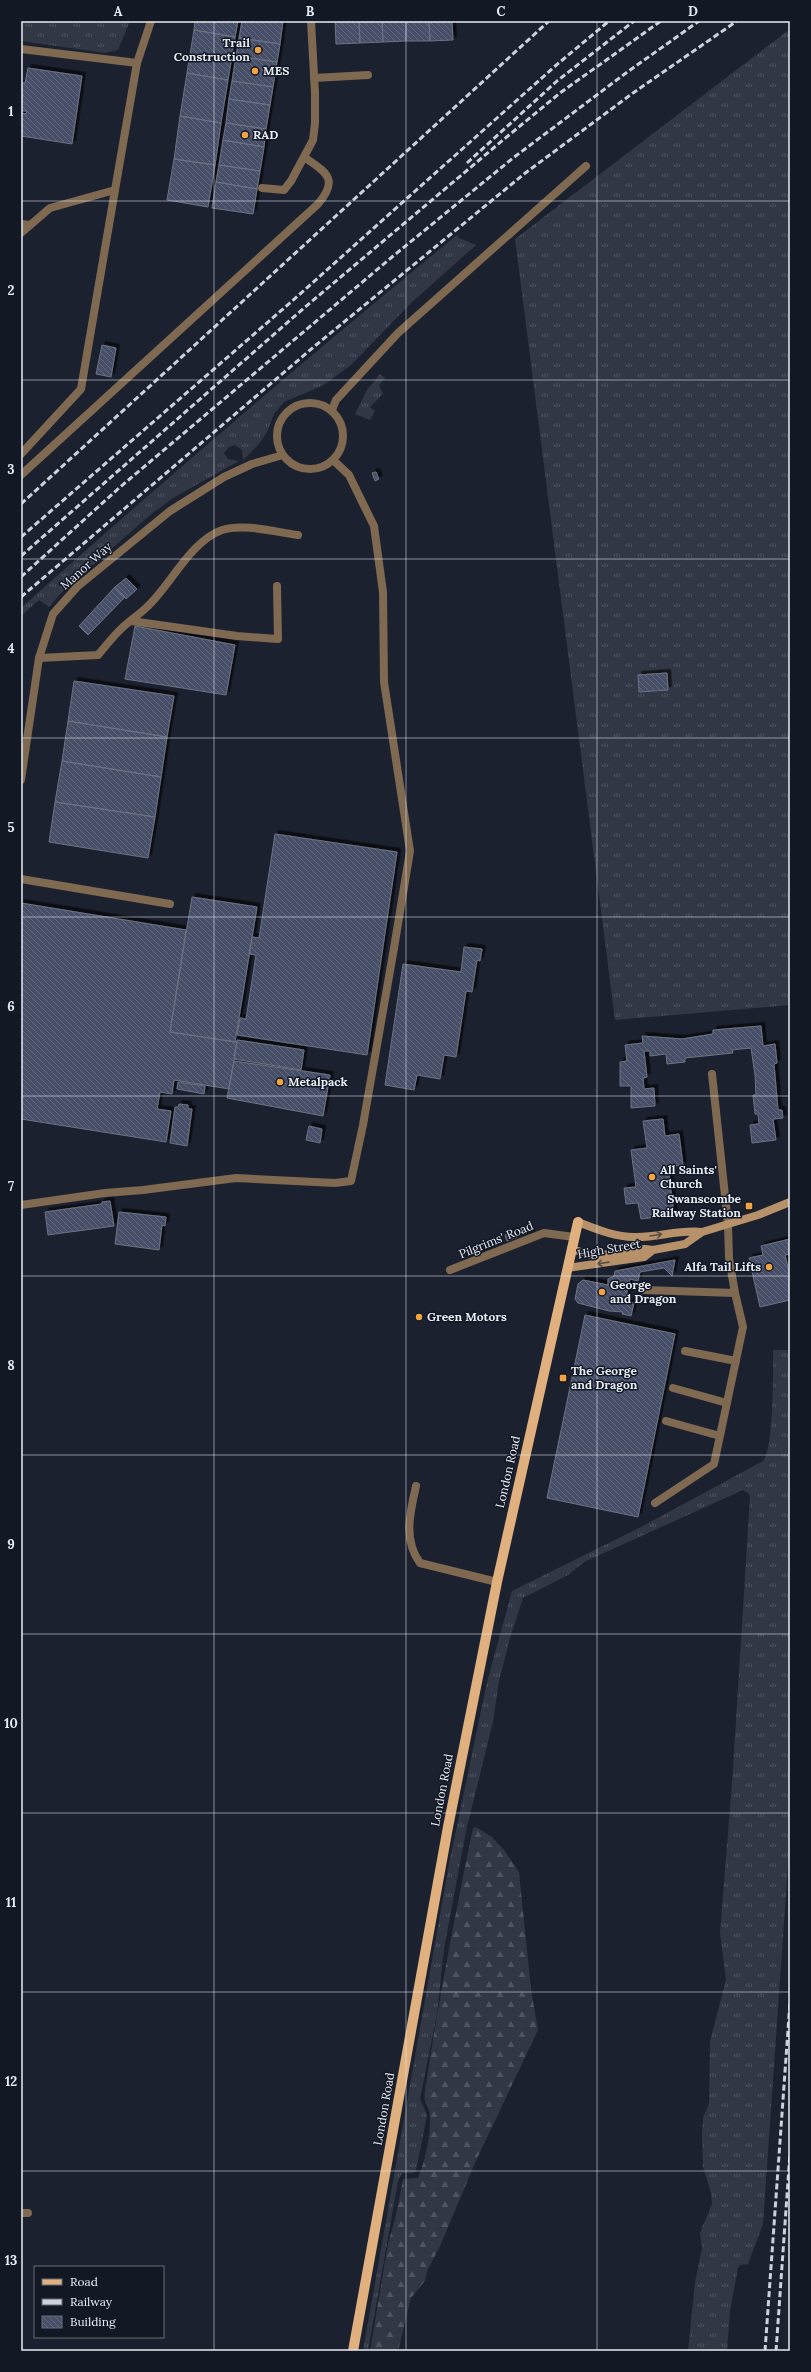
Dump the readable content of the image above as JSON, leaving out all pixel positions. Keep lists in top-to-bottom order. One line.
{"streets":{"main road":["High Street","London Road"],"street":["Manor Way","Pilgrims' Road"]},"crossings":[["Pilgrims' Road","London Road"],["High Street","London Road"]],"places":{"other":["Trail Construction","MES","RAD","Metalpack","All Saints' Church","Alfa Tail Lifts","George and Dragon","Green Motors"],"transit":["Swanscombe Railway Station","The George and Dragon"]},"legend":["Road","Railway","Building"],"grid":{"columns":["A","B","C","D"],"rows":["1","2","3","4","5","6","7","8","9","10","11","12","13"]}}
